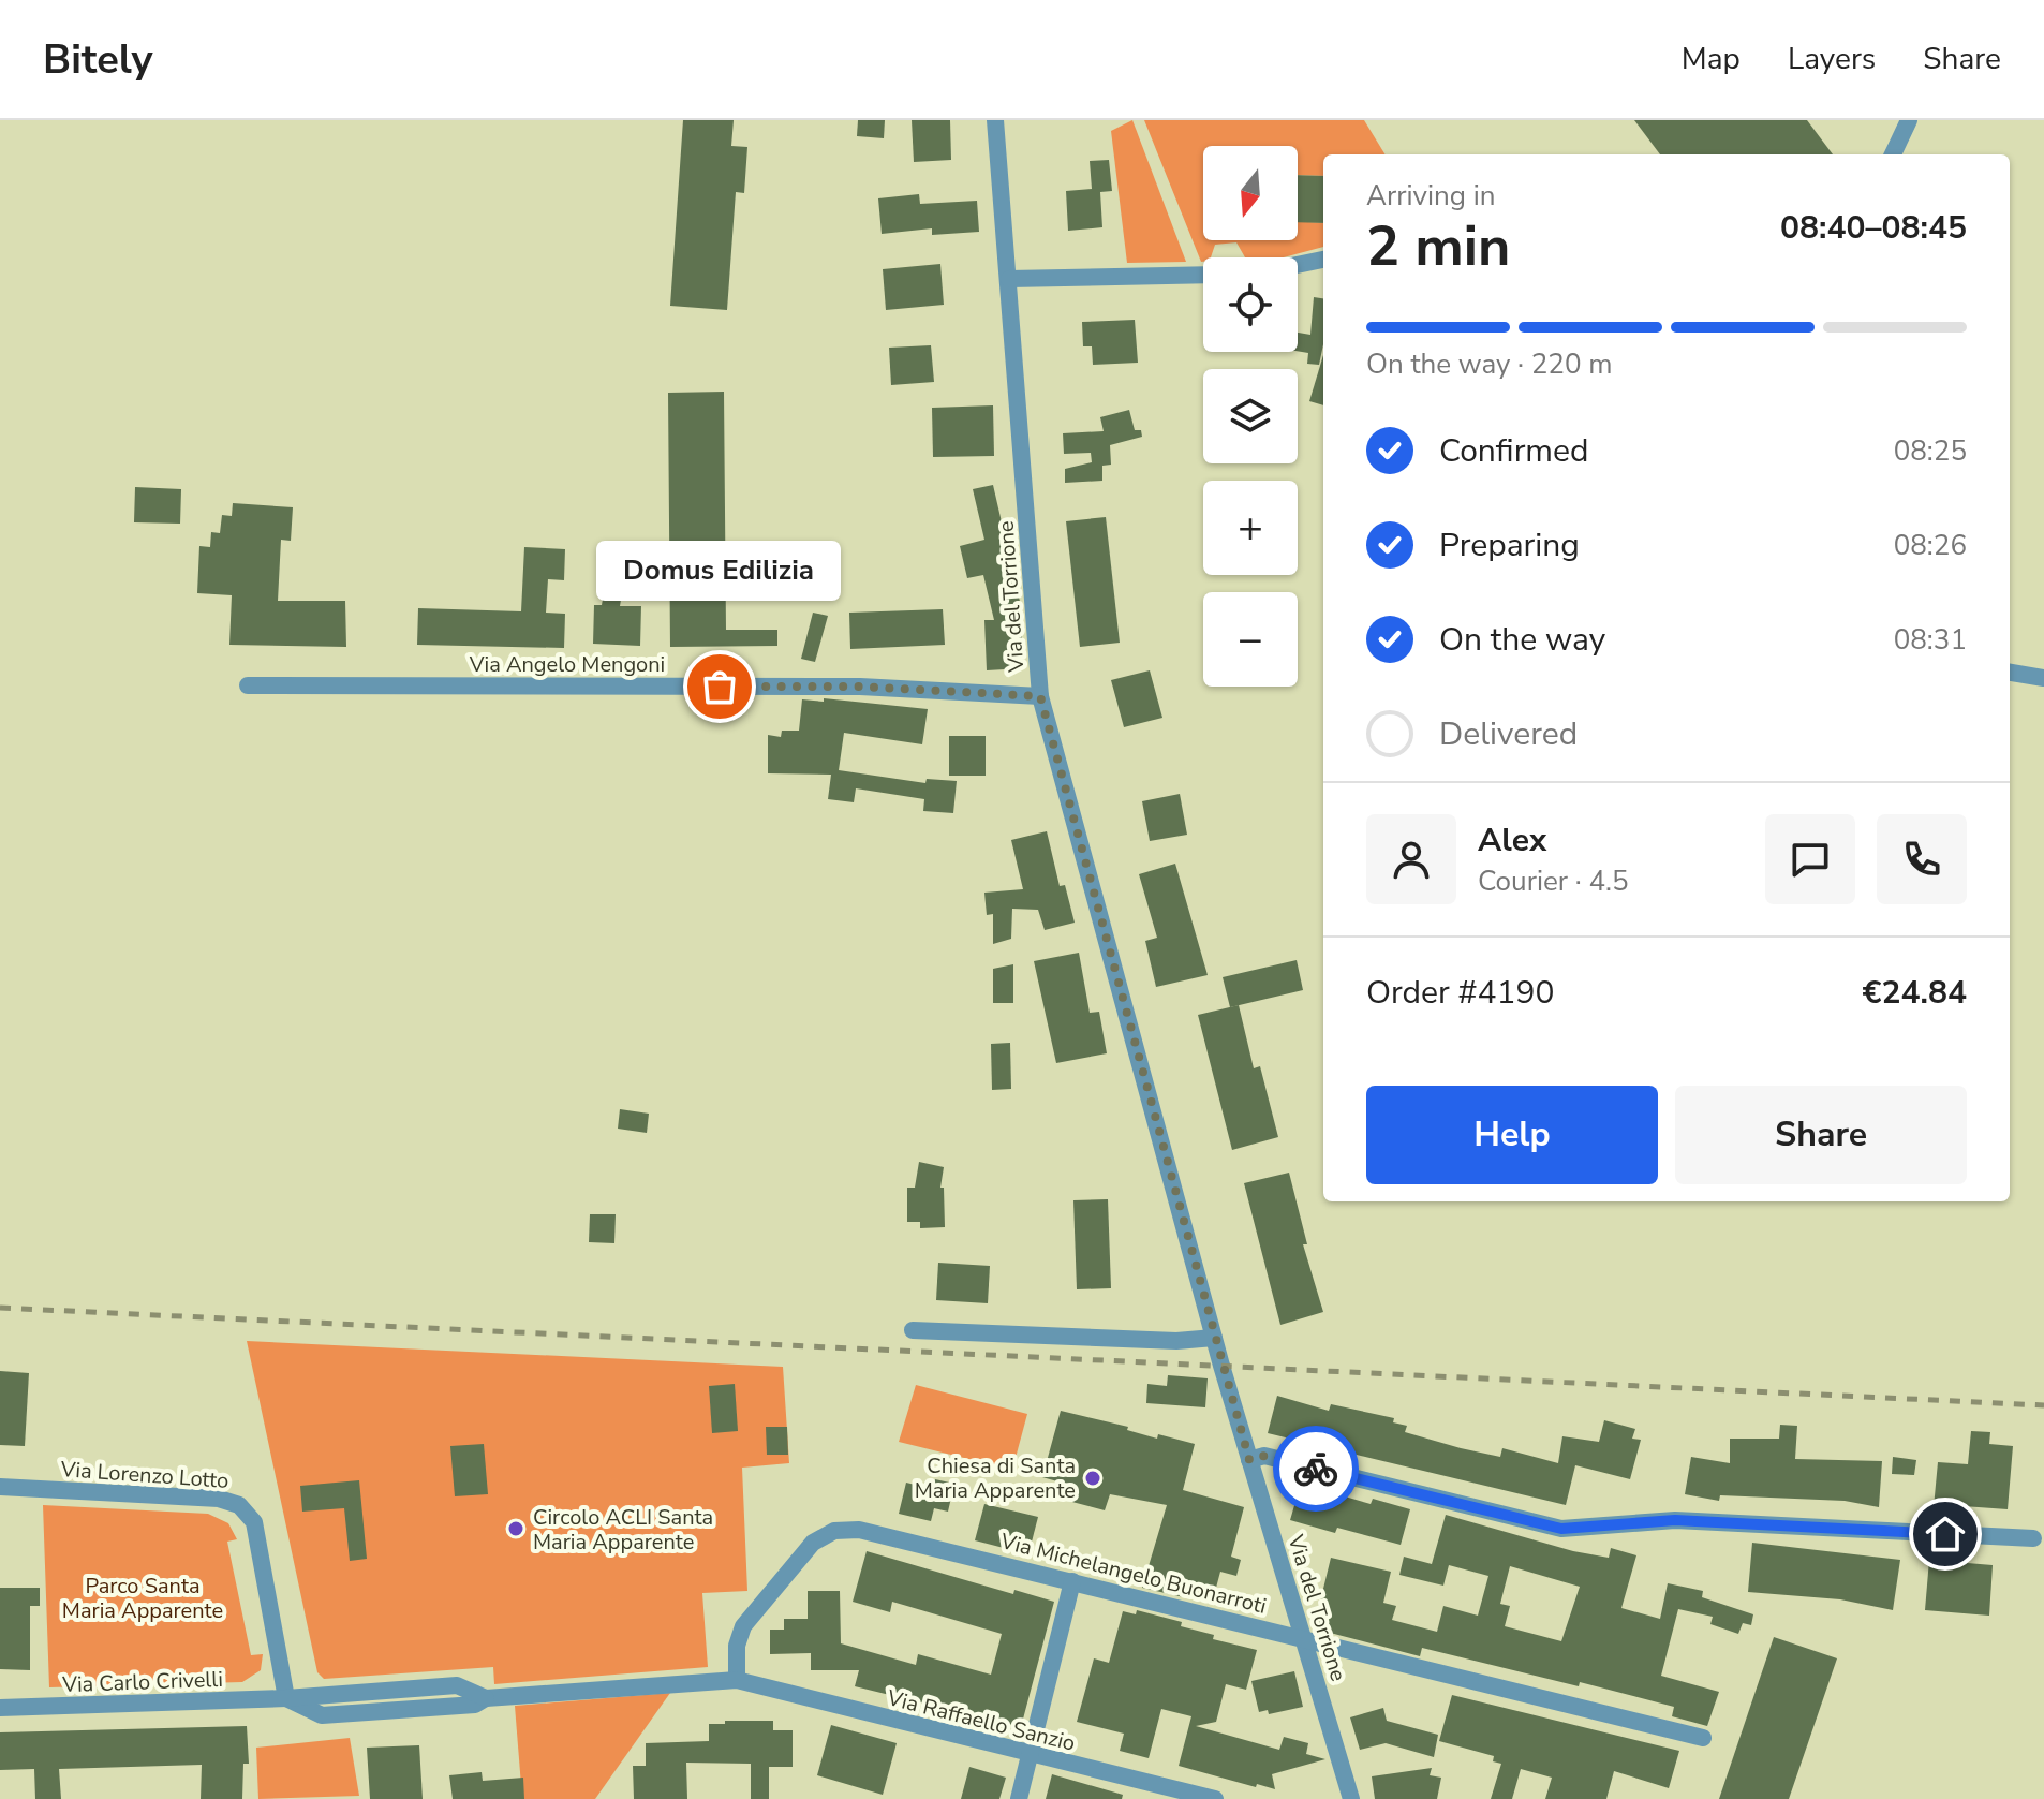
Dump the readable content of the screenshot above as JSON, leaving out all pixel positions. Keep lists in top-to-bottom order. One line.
{"streets":{"street":["Via del Torrione","Via Angelo Mengoni","Via Lorenzo Lotto","Via Michelangelo Buonarroti","Via Carlo Crivelli","Via Raffaello Sanzio"]},"crossings":[["Via del Torrione","Via Angelo Mengoni"],["Via del Torrione","Via Michelangelo Buonarroti"],["Via Lorenzo Lotto","Via Carlo Crivelli"],["Via Michelangelo Buonarroti","Via Carlo Crivelli"],["Via Michelangelo Buonarroti","Via Raffaello Sanzio"],["Via Carlo Crivelli","Via Raffaello Sanzio"]],"parks":["Parco Santa Maria Apparente"],"places":["Domus Edilizia","Chiesa di Santa Maria Apparente","Circolo ACLI Santa Maria Apparente"],"north":"bottom","page":{"header":"Bitely","nav":["Map","Layers","Share"],"map_buttons":["+","−"],"heading":["2 min","Arriving in","08:40–08:45"],"panel":["Alex","Courier · 4.5","Order #4190","€24.84"],"bar":"On the way · 220 m","list":[["Confirmed","08:25"],["Preparing","08:26"],["On the way","08:31"],"Delivered"],"bubble":"Domus Edilizia","buttons":["Help","Share"]}}
